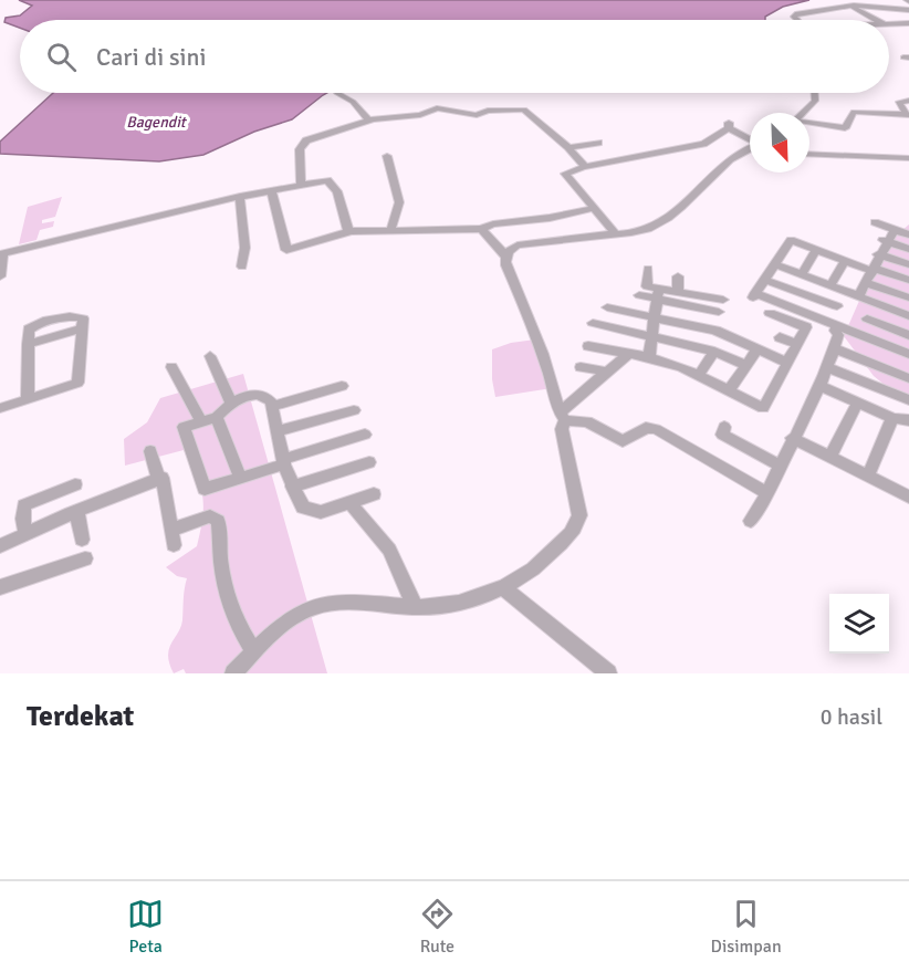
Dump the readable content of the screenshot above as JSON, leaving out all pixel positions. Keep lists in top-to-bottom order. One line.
{"water":["Bagendit"],"north":"bottom right","page":{"search":"Cari di sini","heading":["Terdekat","0 hasil"],"nav":["Peta","Rute","Disimpan"]}}
